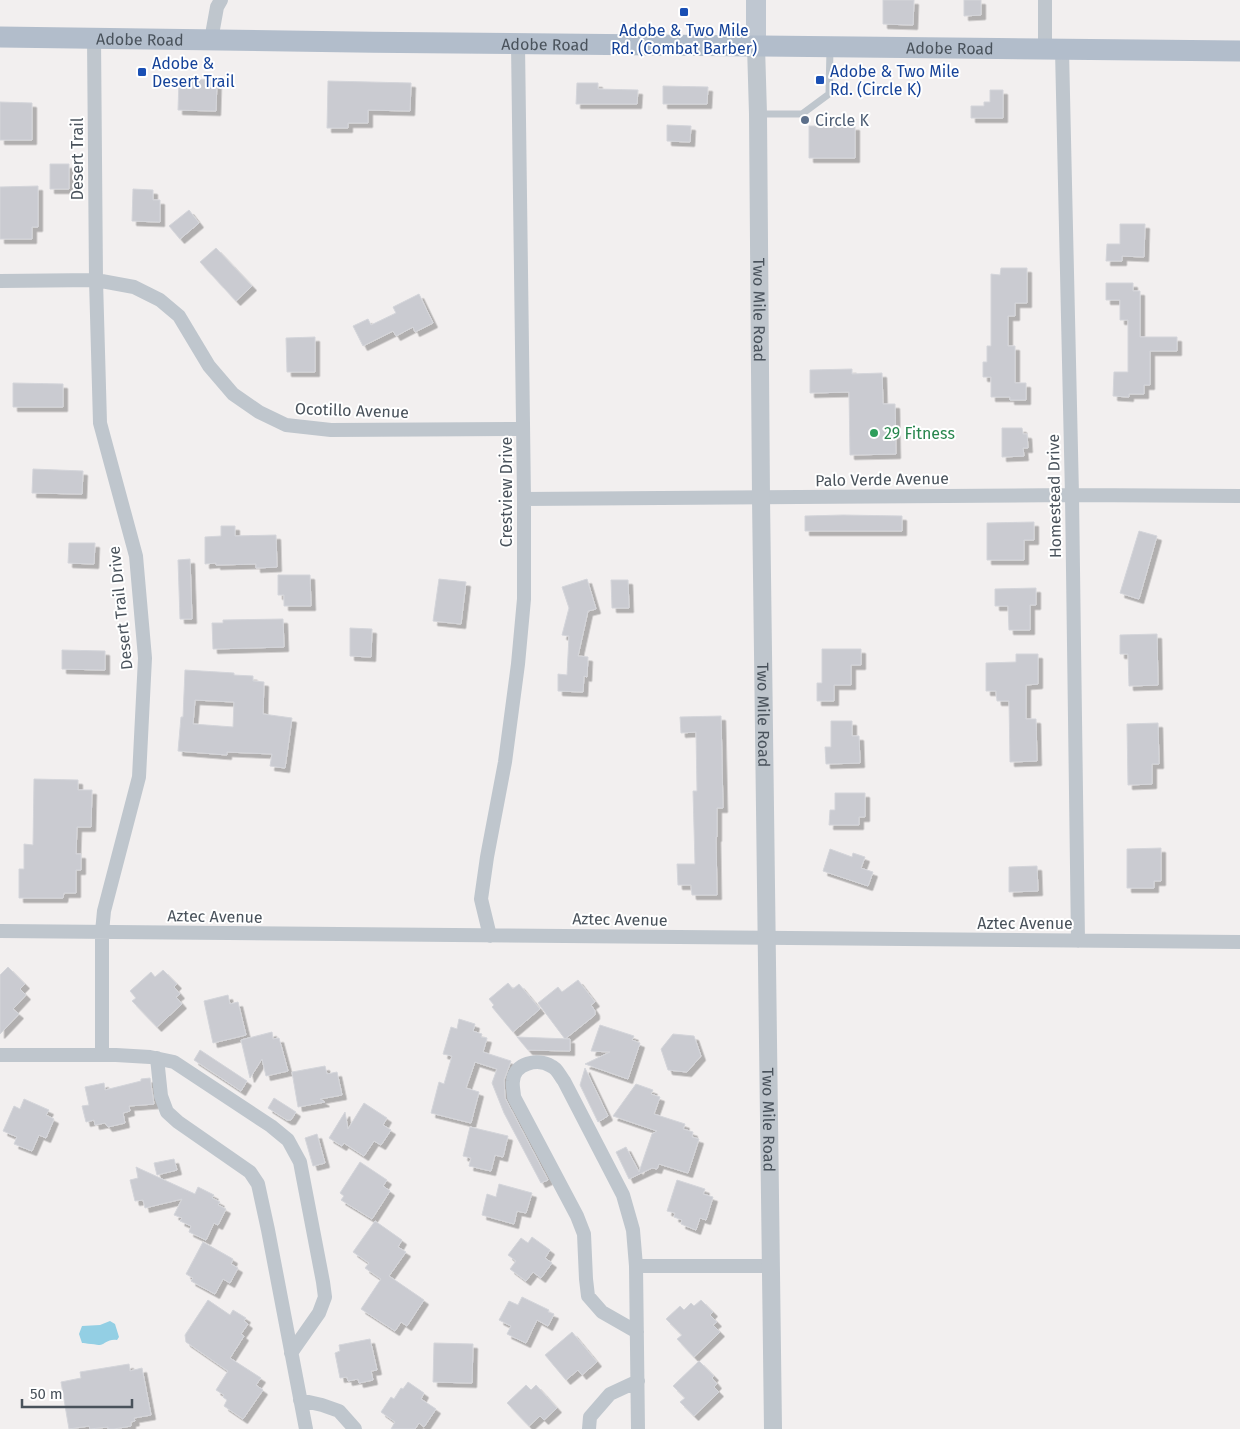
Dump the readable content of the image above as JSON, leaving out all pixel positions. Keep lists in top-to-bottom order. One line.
{"streets":{"main road":["Adobe Road","Two Mile Road"],"street":["Desert Trail","Ocotillo Avenue","Palo Verde Avenue","Crestview Drive","Homestead Drive","Desert Trail Drive","Aztec Avenue"]},"crossings":[["Adobe Road","Desert Trail"],["Adobe Road","Two Mile Road"],["Adobe Road","Crestview Drive"],["Adobe Road","Homestead Drive"],["Desert Trail","Ocotillo Avenue"],["Desert Trail","Desert Trail Drive"],["Two Mile Road","Palo Verde Avenue"],["Two Mile Road","Aztec Avenue"],["Ocotillo Avenue","Crestview Drive"],["Ocotillo Avenue","Desert Trail Drive"],["Palo Verde Avenue","Crestview Drive"],["Palo Verde Avenue","Homestead Drive"],["Crestview Drive","Aztec Avenue"],["Homestead Drive","Aztec Avenue"],["Desert Trail Drive","Aztec Avenue"]],"places":{"transit":["Adobe & Two Mile Rd. (Combat Barber)","Adobe & Desert Trail","Adobe & Two Mile Rd. (Circle K)"],"other":["Circle K","29 Fitness"]},"scale_bar":"50 m"}
